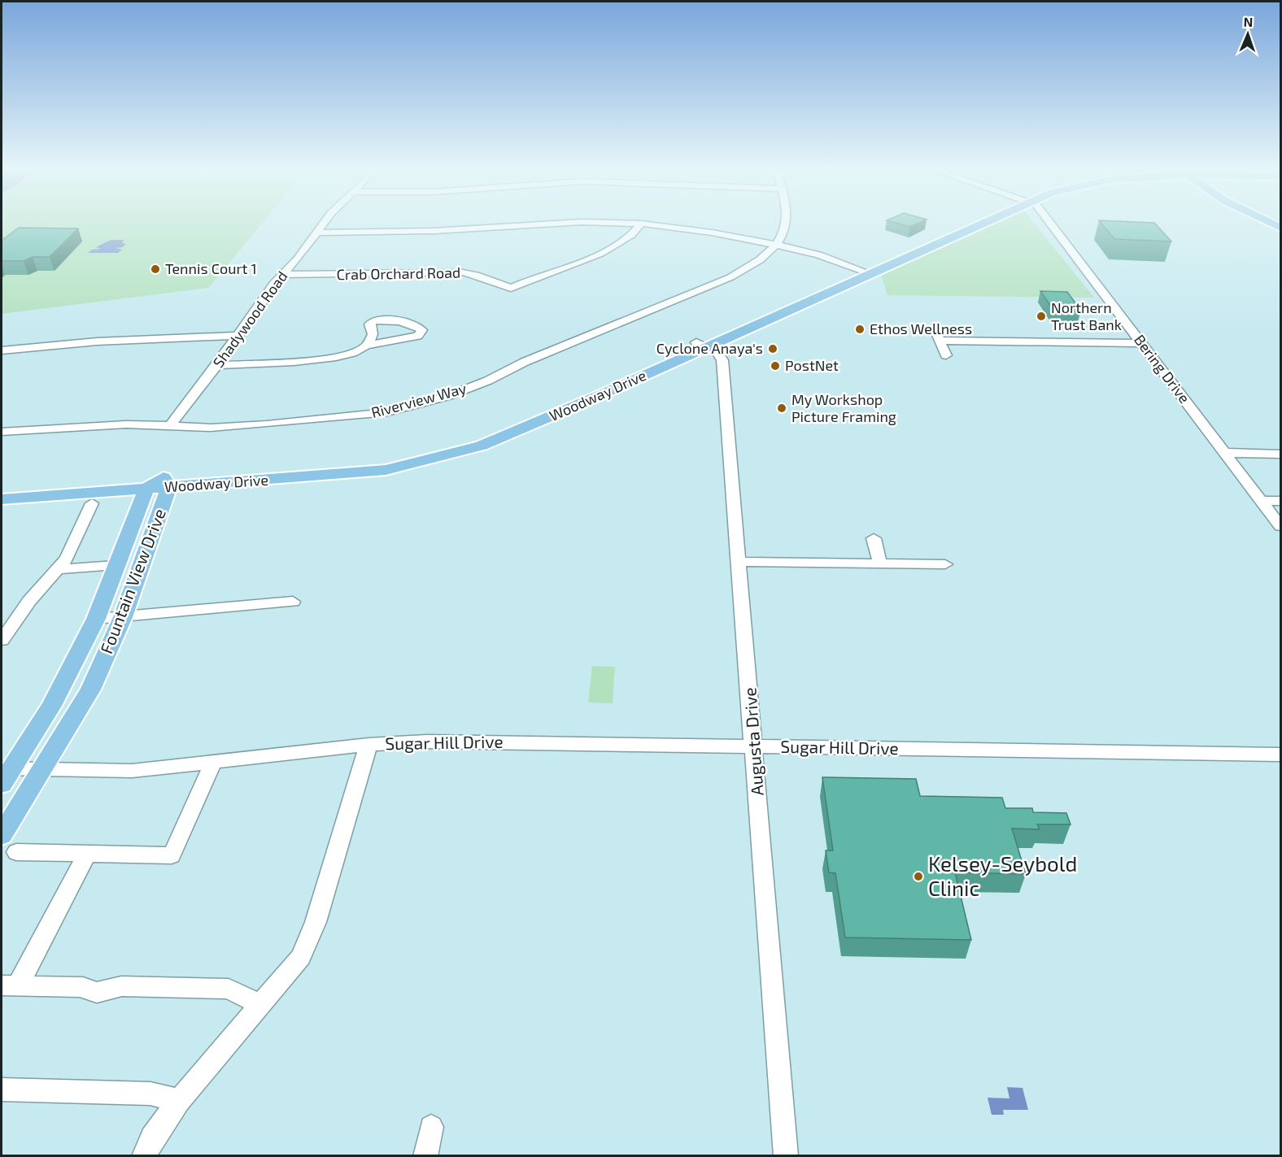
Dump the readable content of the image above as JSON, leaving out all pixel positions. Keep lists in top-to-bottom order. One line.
{"streets":{"main road":["Woodway Drive","Fountain View Drive"],"street":["Crab Orchard Road","Shadywood Road","Bering Drive","Riverview Way","Augusta Drive","Sugar Hill Drive"]},"crossings":[["Crab Orchard Road","Shadywood Road"],["Shadywood Road","Riverview Way"],["Woodway Drive","Fountain View Drive"],["Woodway Drive","Augusta Drive"],["Fountain View Drive","Sugar Hill Drive"],["Augusta Drive","Sugar Hill Drive"]],"places":["Tennis Court 1","Northern Trust Bank","Ethos Wellness","Cyclone Anaya's","PostNet","My Workshop Picture Framing","Kelsey-Seybold Clinic"],"north":"top"}
